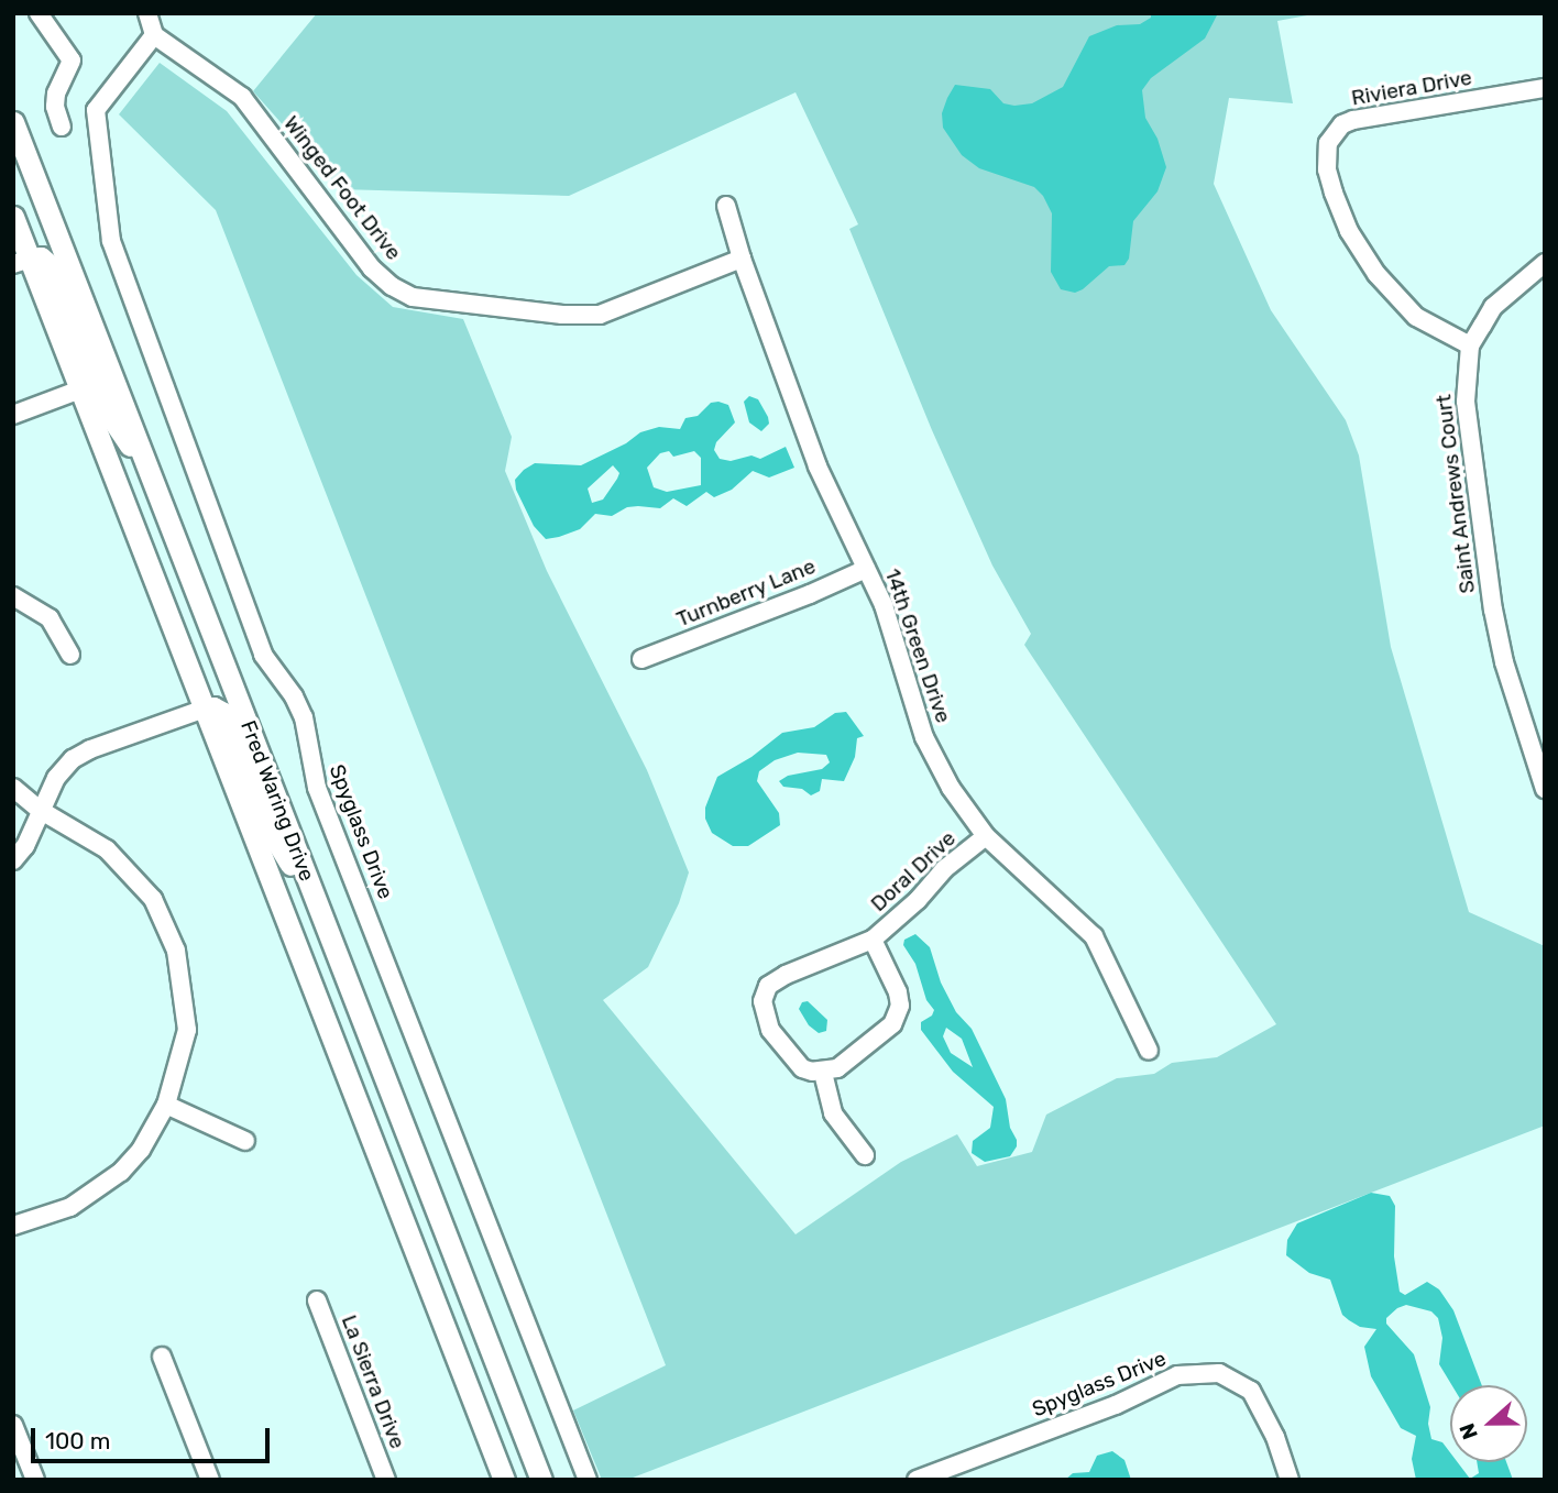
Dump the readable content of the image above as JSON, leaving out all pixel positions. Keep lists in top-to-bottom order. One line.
{"streets":{"main road":["Fred Waring Drive"],"street":["Riviera Drive","Winged Foot Drive","Saint Andrews Court","Turnberry Lane","14th Green Drive","Spyglass Drive","Doral Drive","La Sierra Drive"]},"crossings":[["Riviera Drive","Saint Andrews Court"],["Winged Foot Drive","14th Green Drive"],["Winged Foot Drive","Spyglass Drive"],["Turnberry Lane","14th Green Drive"],["14th Green Drive","Doral Drive"]],"scale_bar":"100 m","north":"left"}
